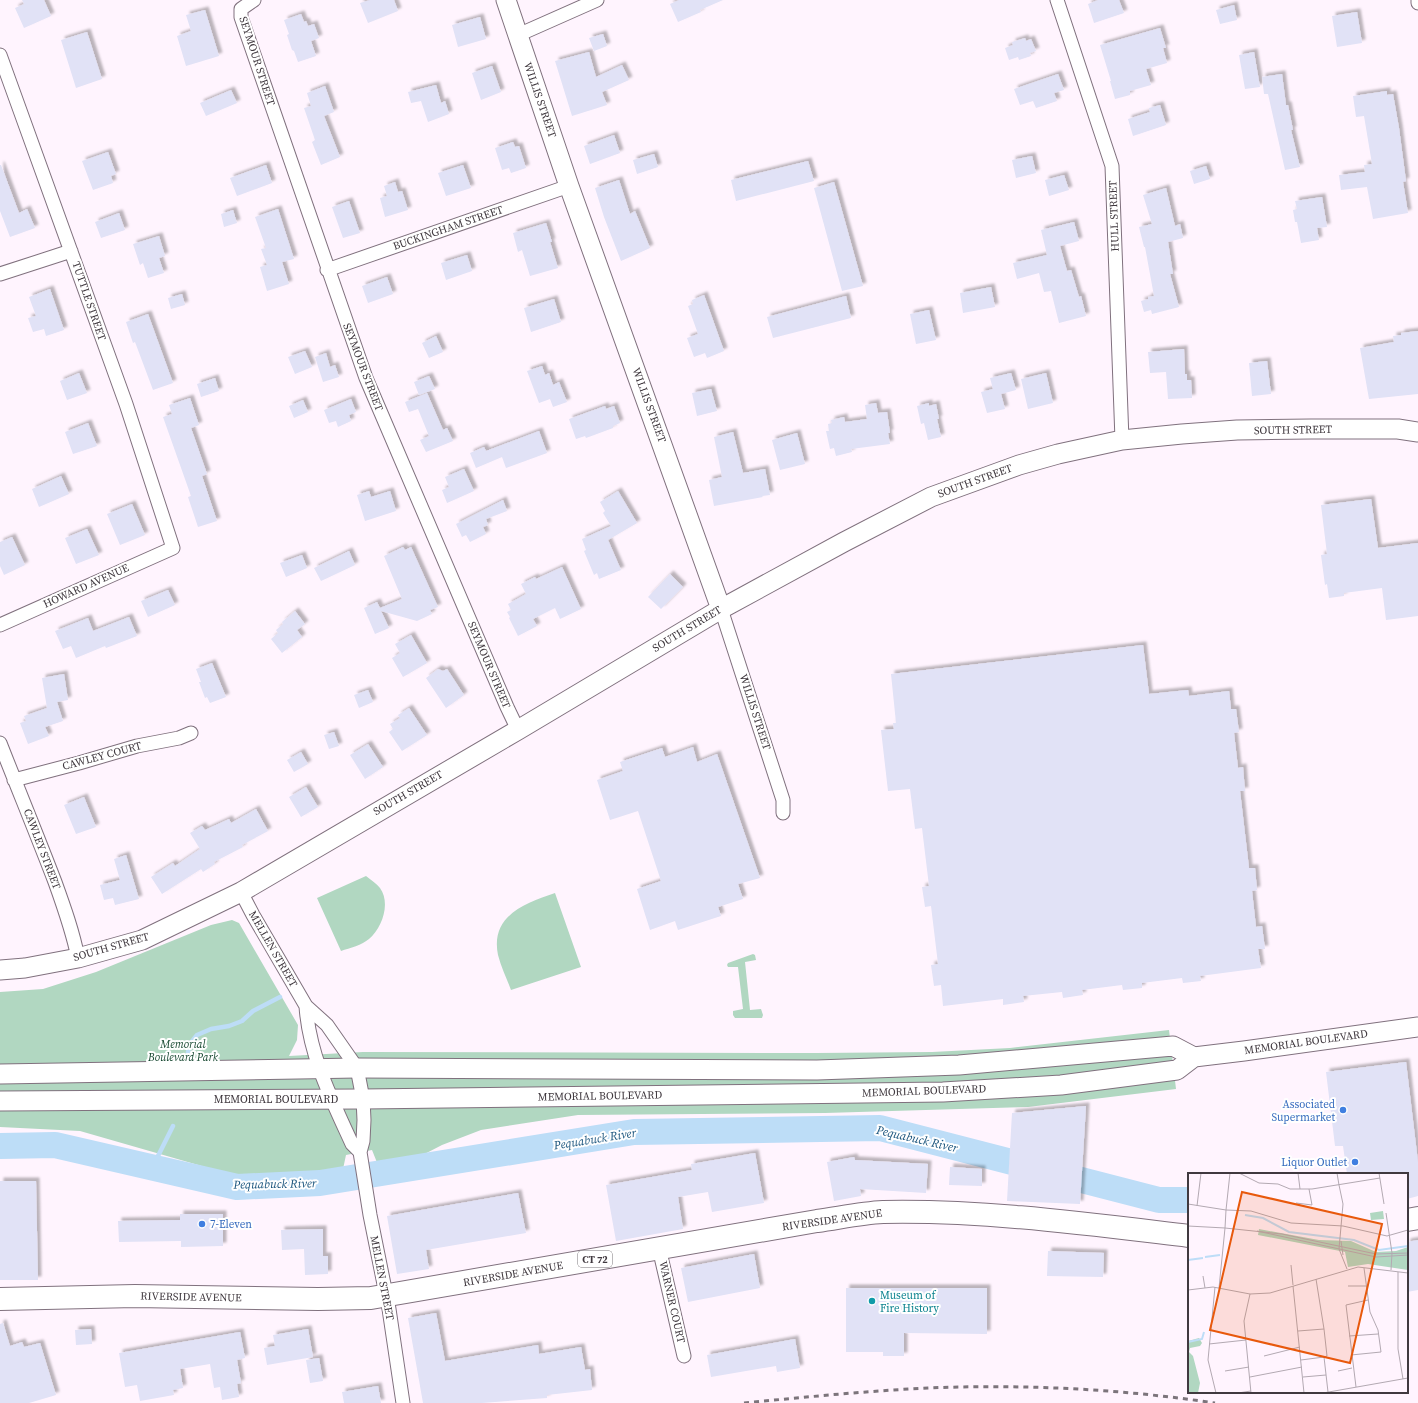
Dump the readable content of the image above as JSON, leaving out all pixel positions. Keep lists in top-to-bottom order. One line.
{"streets":{"highway":["RIVERSIDE AVENUE","CT 72"],"main road":["WILLIS STREET","SOUTH STREET","MEMORIAL BOULEVARD"],"street":["SEYMOUR STREET","HULL STREET","BUCKINGHAM STREET","TUTTLE STREET","HOWARD AVENUE","CAWLEY COURT","CAWLEY STREET","MELLEN STREET","WARNER COURT"]},"crossings":[["SEYMOUR STREET","BUCKINGHAM STREET"],["SEYMOUR STREET","SOUTH STREET"],["WILLIS STREET","BUCKINGHAM STREET"],["WILLIS STREET","SOUTH STREET"],["HULL STREET","SOUTH STREET"],["TUTTLE STREET","HOWARD AVENUE"],["SOUTH STREET","CAWLEY STREET"],["SOUTH STREET","MELLEN STREET"],["CAWLEY COURT","CAWLEY STREET"],["MELLEN STREET","MEMORIAL BOULEVARD"],["MELLEN STREET","RIVERSIDE AVENUE"],["RIVERSIDE AVENUE","WARNER COURT"]],"water":["Pequabuck River"],"parks":["Memorial Boulevard Park"],"places":["Associated Supermarket","Liquor Outlet","7-Eleven","Museum of Fire History"]}
